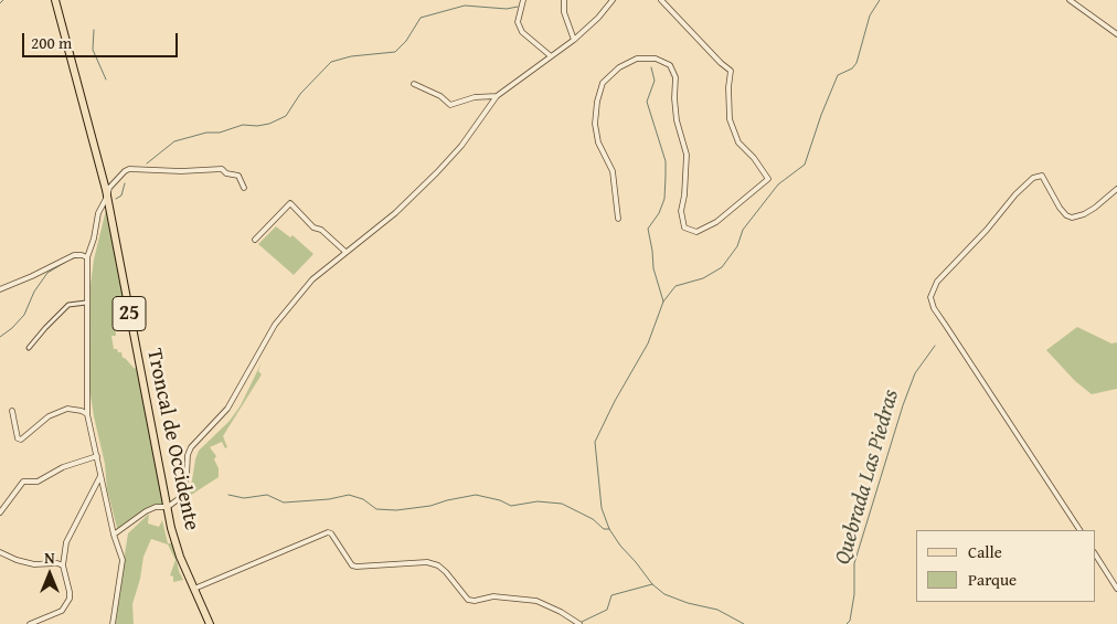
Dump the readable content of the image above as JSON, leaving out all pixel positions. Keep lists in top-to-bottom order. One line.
{"streets":{"main road":["25","Troncal de Occidente"]},"water":["Quebrada Las Piedras"],"legend":["Calle","Parque"],"scale_bar":"200 m","north":"top"}
